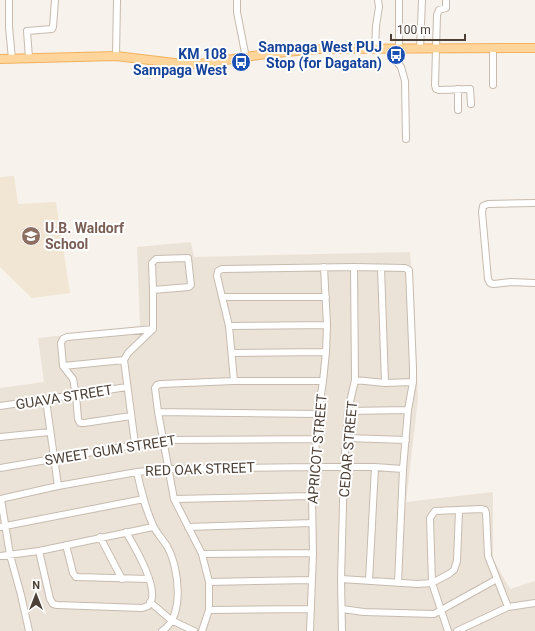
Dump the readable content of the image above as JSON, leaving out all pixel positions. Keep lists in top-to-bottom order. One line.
{"streets":{"street":["GUAVA STREET","APRICOT STREET","CEDAR STREET","SWEET GUM STREET","RED OAK STREET"]},"crossings":[["APRICOT STREET","SWEET GUM STREET"],["APRICOT STREET","RED OAK STREET"],["CEDAR STREET","RED OAK STREET"]],"places":{"bus stop":["Sampaga West PUJ Stop (for Dagatan)","KM 108 Sampaga West"],"school or university":["U.B. Waldorf School"]},"scale_bar":"100 m","north":"top"}
